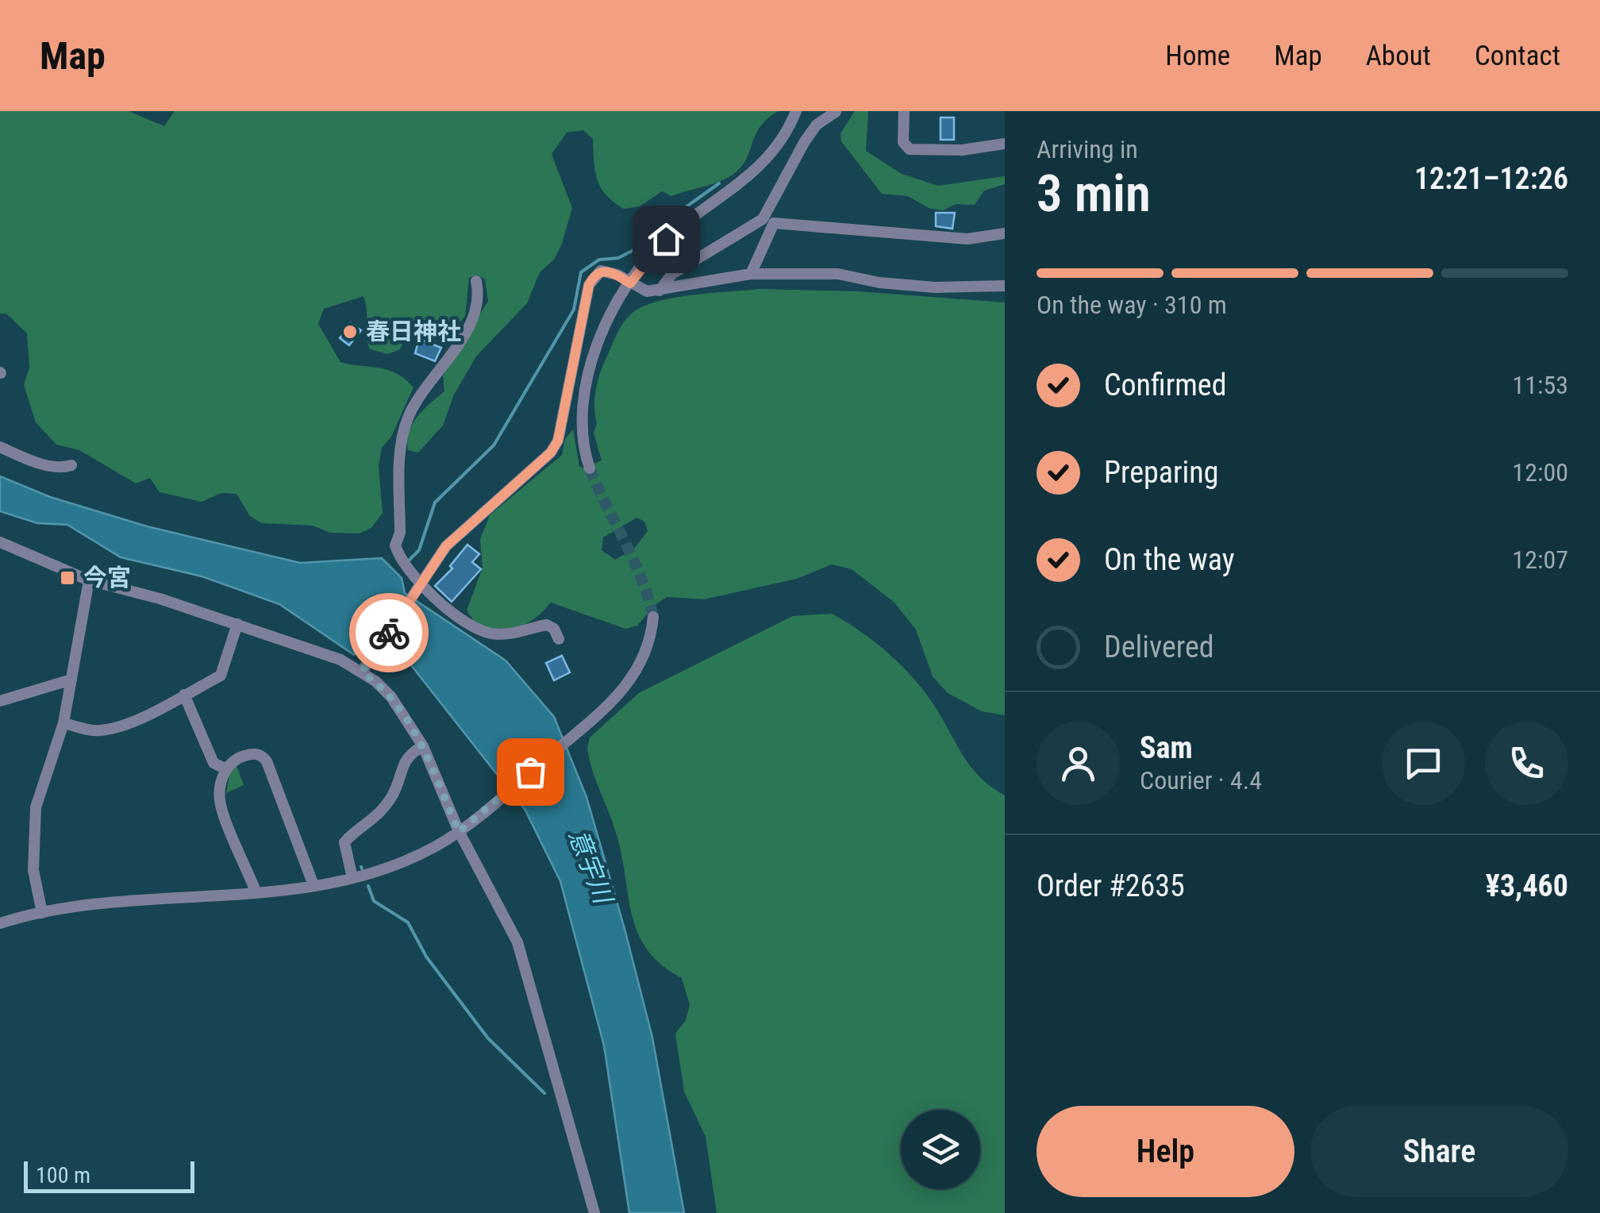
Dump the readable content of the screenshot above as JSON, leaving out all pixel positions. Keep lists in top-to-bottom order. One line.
{"water":["意宇川"],"places":{"other":["春日神社"],"transit":["今宮"]},"scale_bar":"100 m","page":{"header":"Map","nav":["Home","Map","About","Contact"],"heading":["3 min","Arriving in","12:21–12:26"],"panel":["Sam","Courier · 4.4","Order #2635","¥3,460"],"bar":"On the way · 310 m","list":[["Confirmed","11:53"],["Preparing","12:00"],["On the way","12:07"],"Delivered"],"buttons":["Help","Share"],"scale":"100 m"}}
